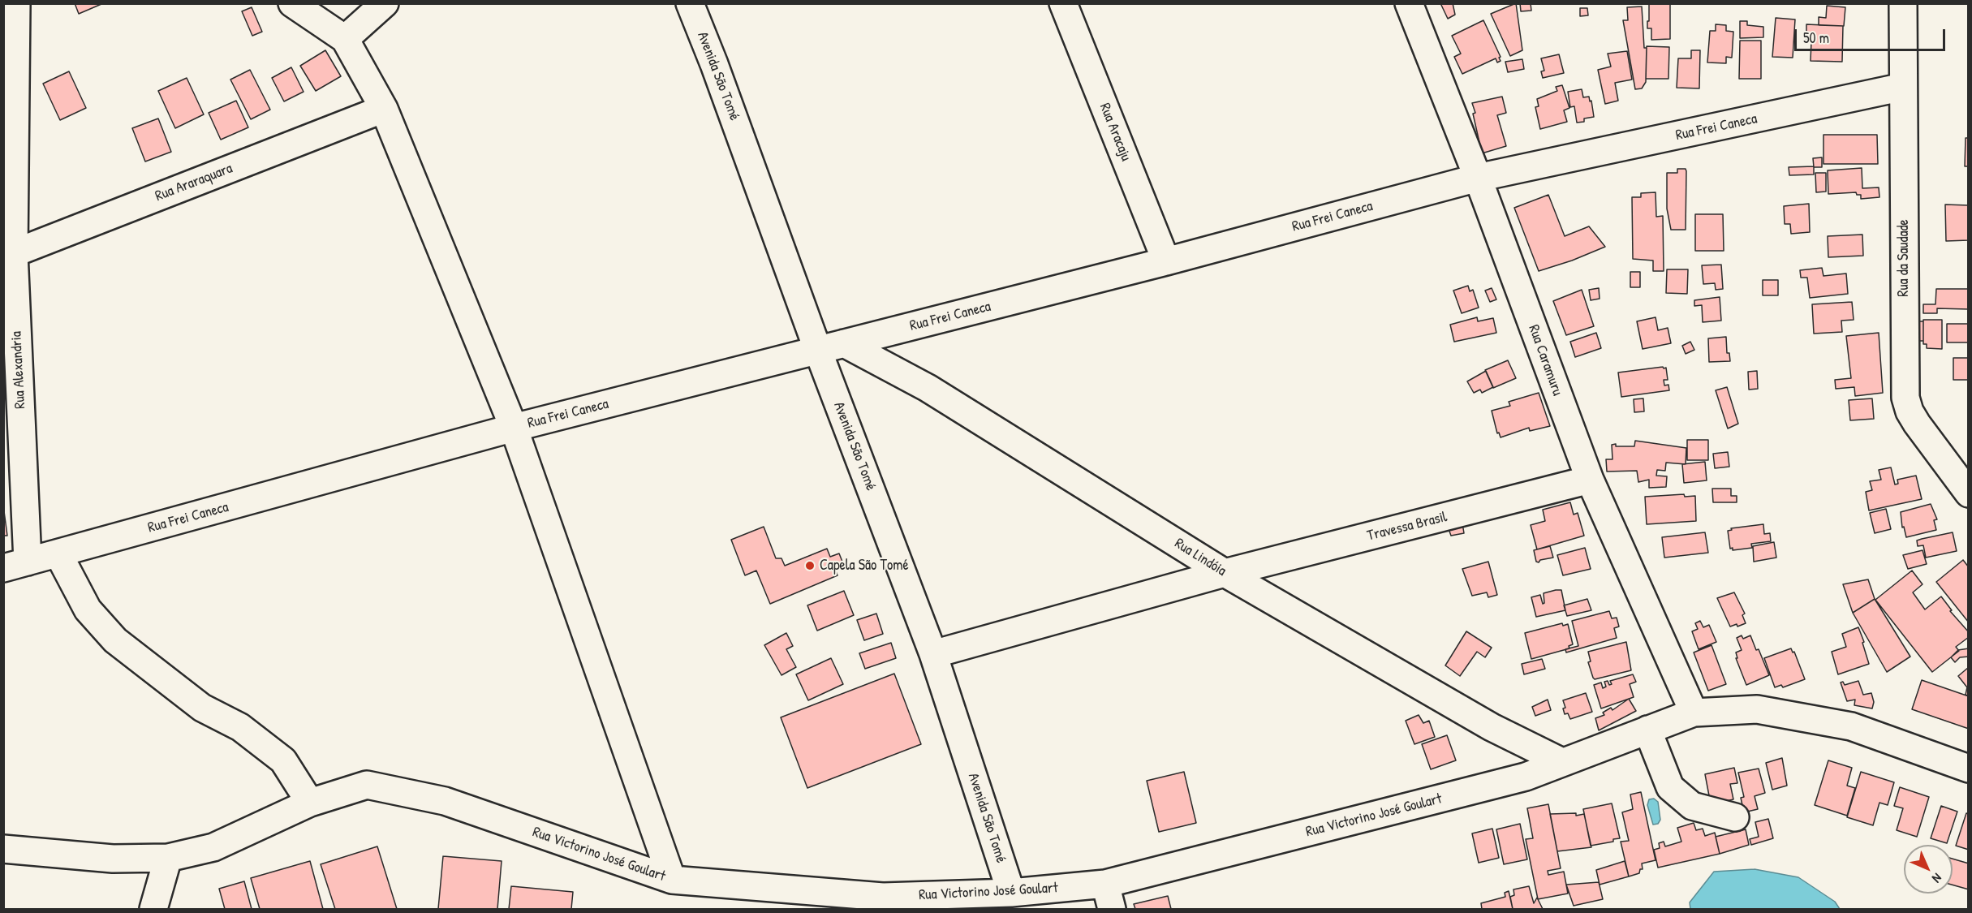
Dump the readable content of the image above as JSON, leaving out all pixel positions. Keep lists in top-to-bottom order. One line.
{"streets":{"street":["Avenida São Tomé","Rua Frei Caneca","Rua Aracaju","Rua Araraquara","Rua da Saudade","Rua Caramuru","Rua Alexandria","Travessa Brasil","Rua Lindóia","Rua Victorino José Goulart"]},"crossings":[["Avenida São Tomé","Rua Frei Caneca"],["Avenida São Tomé","Travessa Brasil"],["Avenida São Tomé","Rua Victorino José Goulart"],["Rua Frei Caneca","Rua Aracaju"],["Rua Frei Caneca","Rua da Saudade"],["Rua Frei Caneca","Rua Caramuru"],["Rua Frei Caneca","Rua Alexandria"],["Rua Frei Caneca","Rua Lindóia"],["Rua Araraquara","Rua Alexandria"],["Rua Caramuru","Travessa Brasil"],["Rua Caramuru","Rua Victorino José Goulart"],["Travessa Brasil","Rua Lindóia"],["Rua Lindóia","Rua Victorino José Goulart"]],"places":["Capela São Tomé"],"scale_bar":"50 m","north":"bottom right"}
